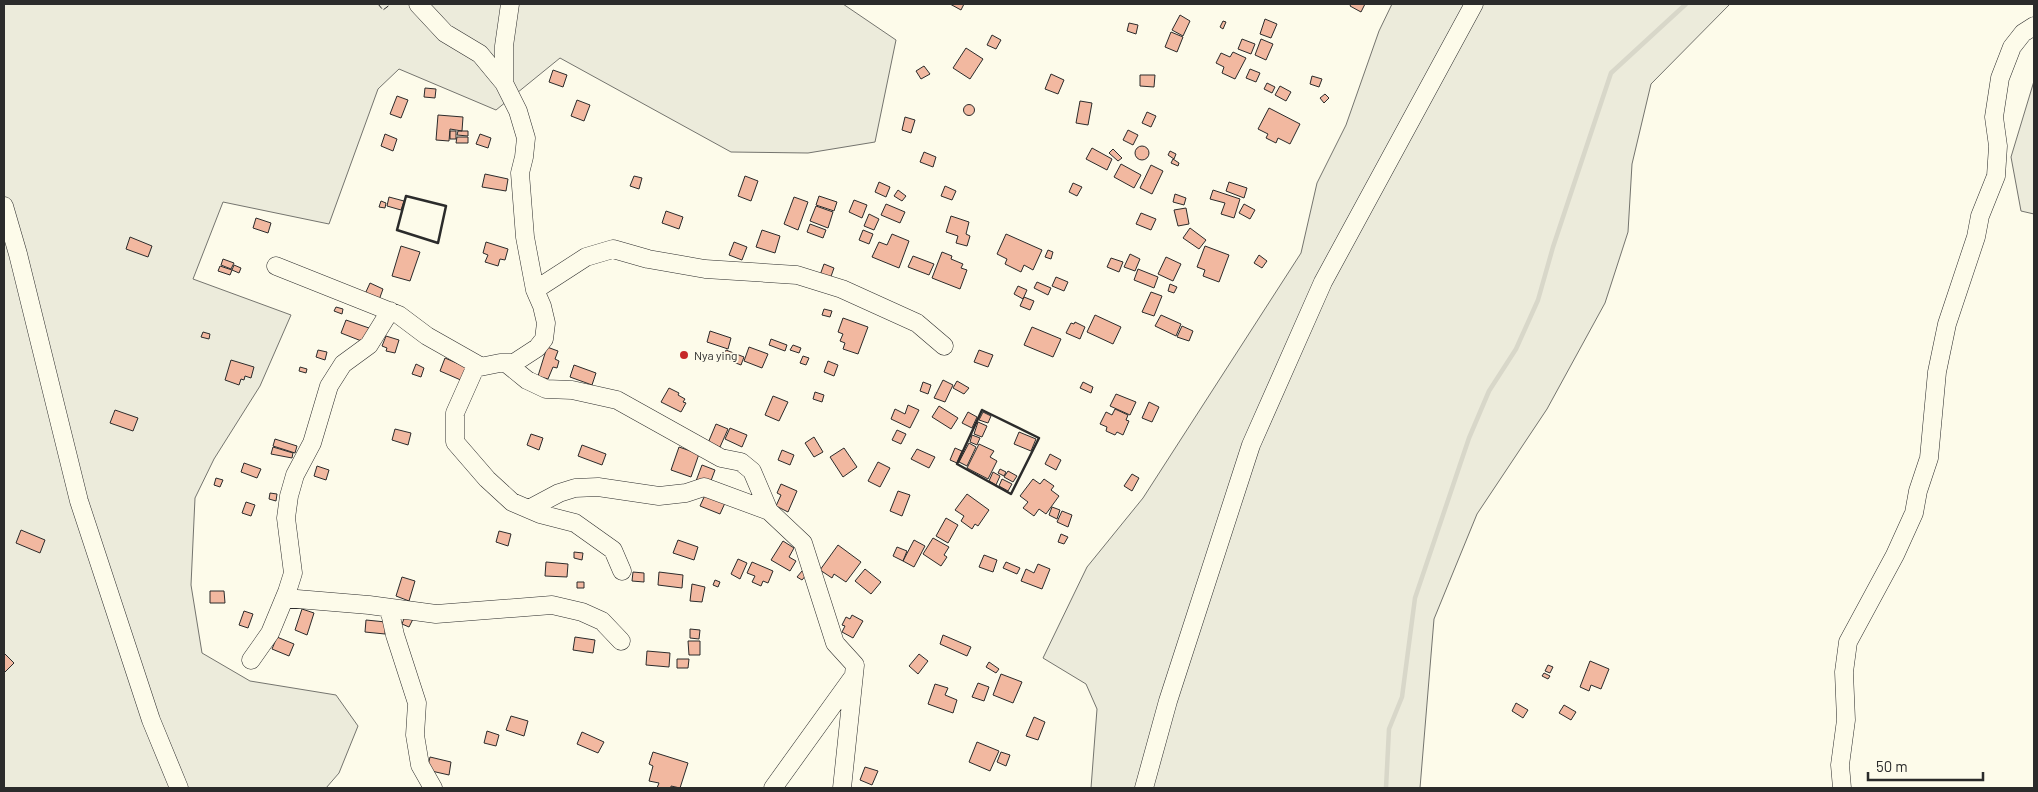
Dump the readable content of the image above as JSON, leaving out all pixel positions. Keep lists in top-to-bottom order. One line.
{"places":["Nya ying"],"scale_bar":"50 m"}
